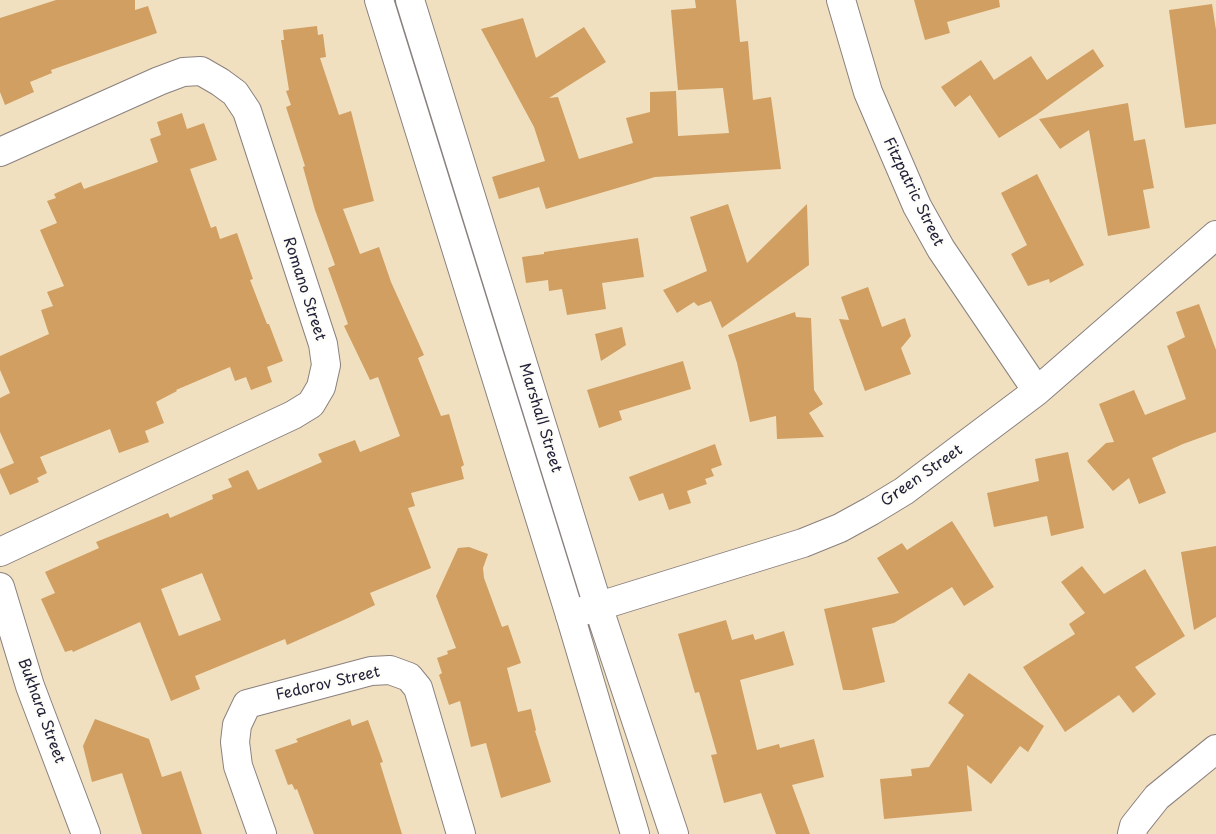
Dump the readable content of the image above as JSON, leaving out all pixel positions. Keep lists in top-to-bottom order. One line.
{"streets":{"street":["Fitzpatric Street","Romano Street","Marshall Street","Green Street","Fedorov Street","Bukhara Street"]},"crossings":[["Fitzpatric Street","Green Street"],["Marshall Street","Green Street"]]}
